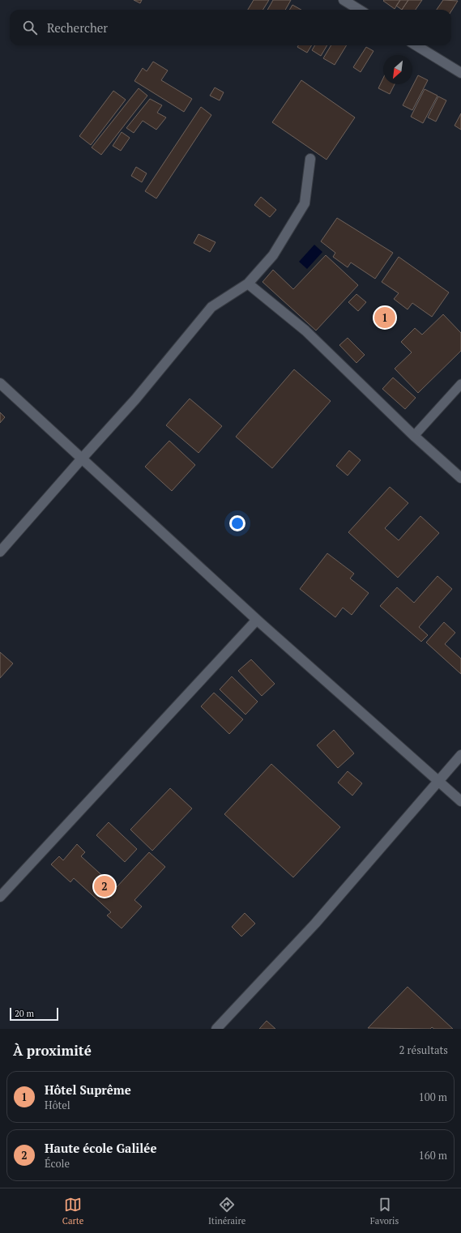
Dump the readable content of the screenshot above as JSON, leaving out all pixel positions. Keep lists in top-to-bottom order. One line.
{"scale_bar":"20 m","north":"bottom left","page":{"search":"Rechercher","pins":["1","2"],"scale":"20 m","heading":["À proximité","2 résultats"],"list":[{"mark":"1","name":"Hôtel Suprême","note":"Hôtel","value":"100 m"},{"mark":"2","name":"Haute école Galilée","note":"École","value":"160 m"}],"nav":["Carte","Itinéraire","Favoris"]}}
